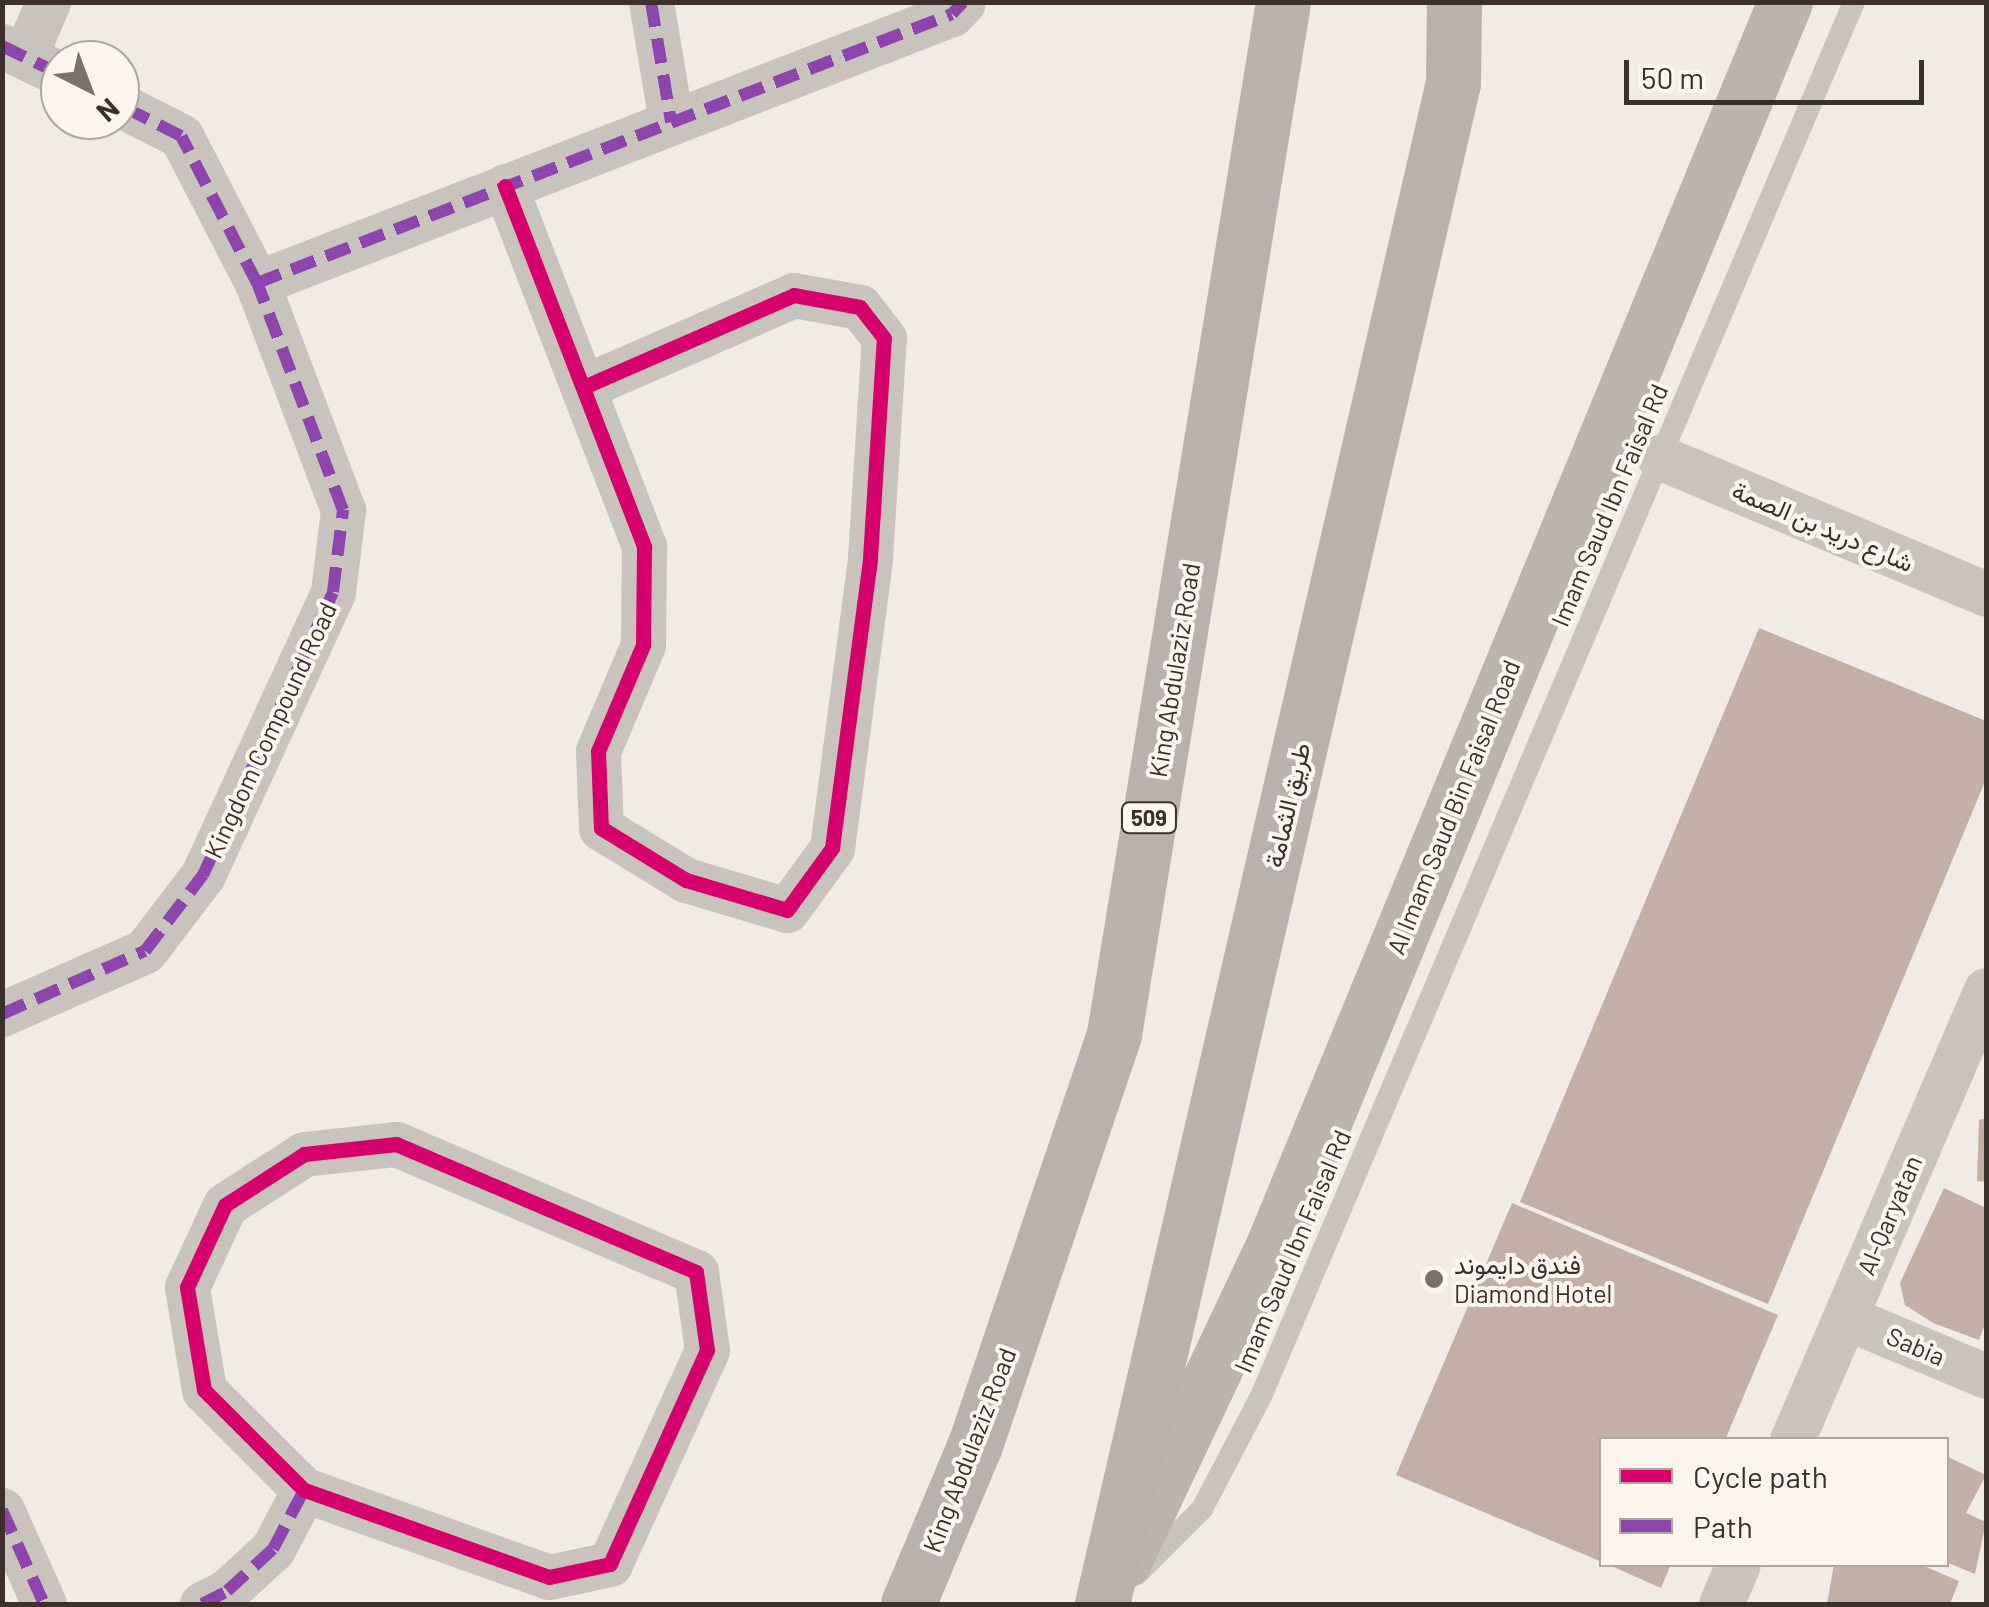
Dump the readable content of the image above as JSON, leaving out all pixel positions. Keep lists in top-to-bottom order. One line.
{"streets":{"main road":["King Abdulaziz Road","طريق الثمامة","Al Imam Saud Bin Faisal Road","509"],"street":["شارع دريد بن الصمة","Kingdom Compound Road","Al-Qaryatan","Sabia"],"lane":["Imam Saud Ibn Faisal Rd"]},"crossings":[["Imam Saud Ibn Faisal Rd","شارع دريد بن الصمة"],["Imam Saud Ibn Faisal Rd","طريق الثمامة"],["Imam Saud Ibn Faisal Rd","Al Imam Saud Bin Faisal Road"],["طريق الثمامة","Al Imam Saud Bin Faisal Road"],["Al-Qaryatan","Sabia"]],"places":["فندق دايموند Diamond Hotel"],"legend":["Cycle path","Path"],"scale_bar":"50 m","north":"bottom right"}
